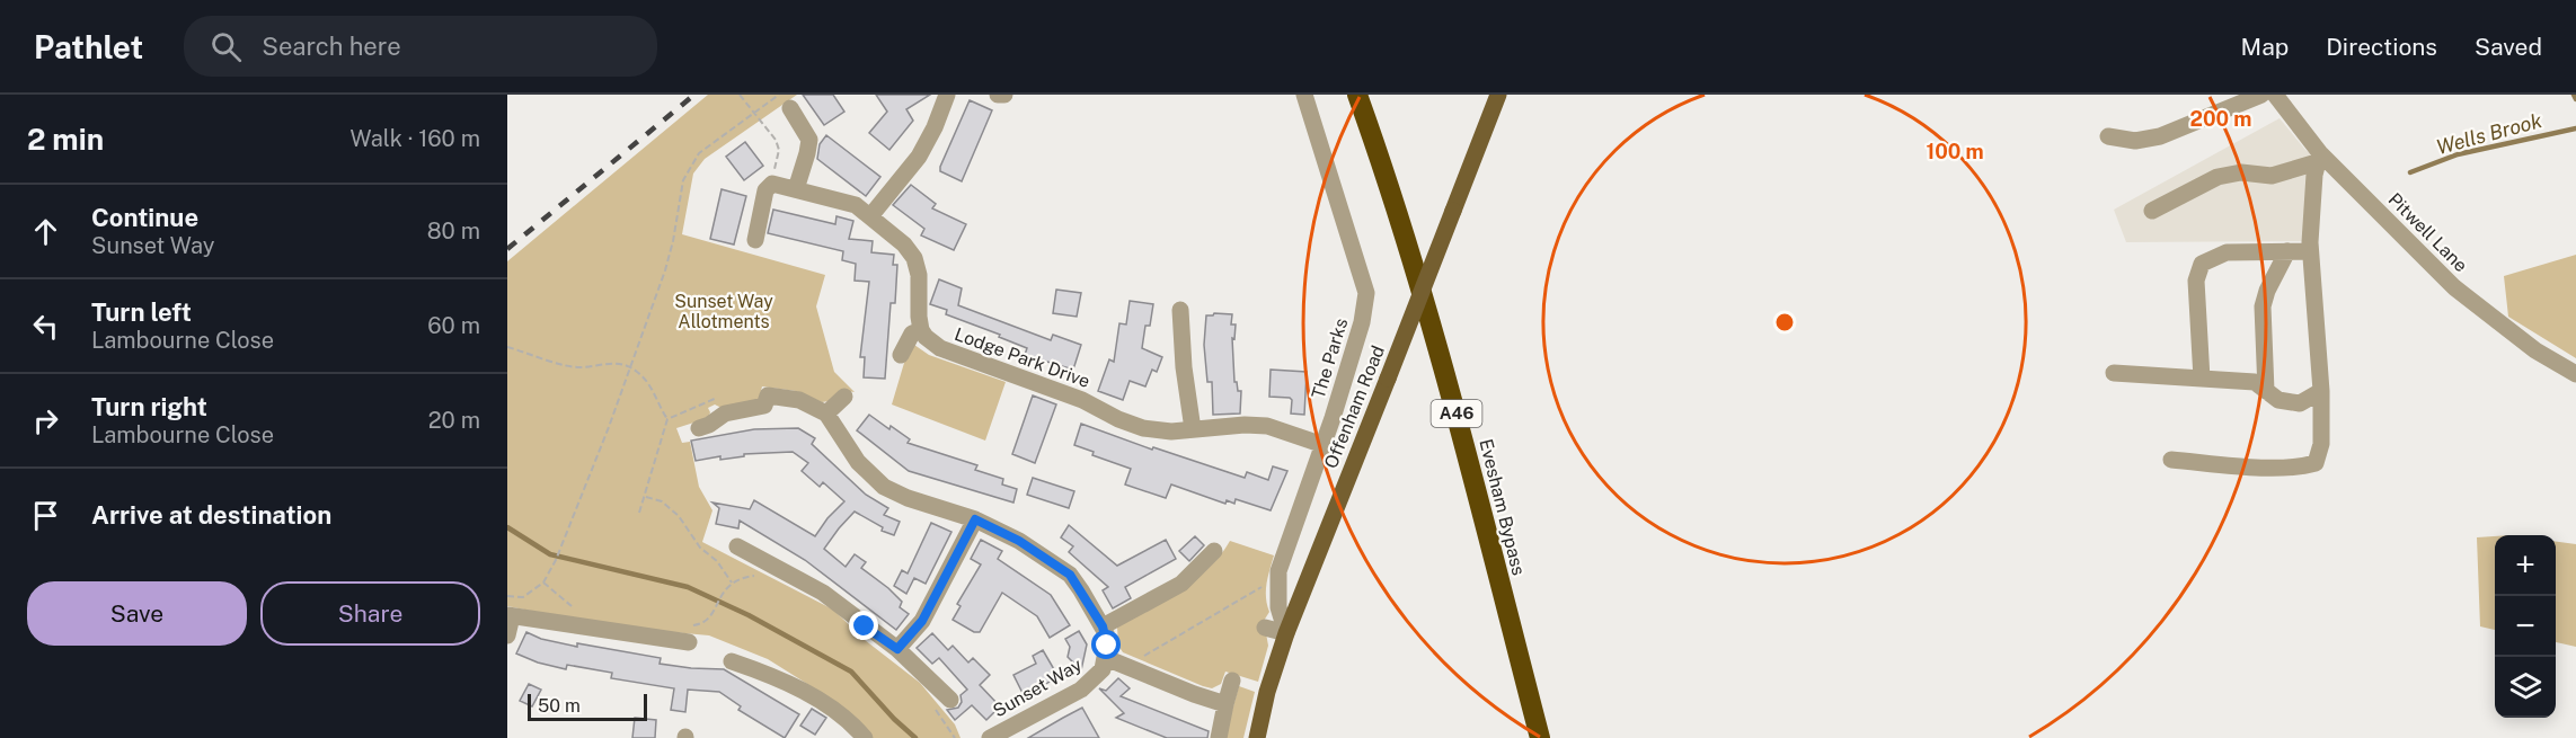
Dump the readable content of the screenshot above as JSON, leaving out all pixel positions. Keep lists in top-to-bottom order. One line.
{"streets":{"highway":["A46","Evesham Bypass"],"main road":["Offenham Road"],"street":["Pitwell Lane","Lodge Park Drive","The Parks","Sunset Way"]},"crossings":[["Lodge Park Drive","The Parks"],["The Parks","Offenham Road"]],"water":["Wells Brook"],"parks":["Sunset Way Allotments"],"scale_bar":"50 m","page":{"header":"Pathlet","search":"Search here","nav":["Map","Directions","Saved"],"heading":["2 min","Walk · 160 m"],"list":[["Continue","Sunset Way","80 m"],["Turn left","Lambourne Close","60 m"],["Turn right","Lambourne Close","20 m"],"Arrive at destination"],"map_buttons":["+","−"],"buttons":["Save","Share"],"scale":"50 m"},"rings":["200 m","100 m"]}
